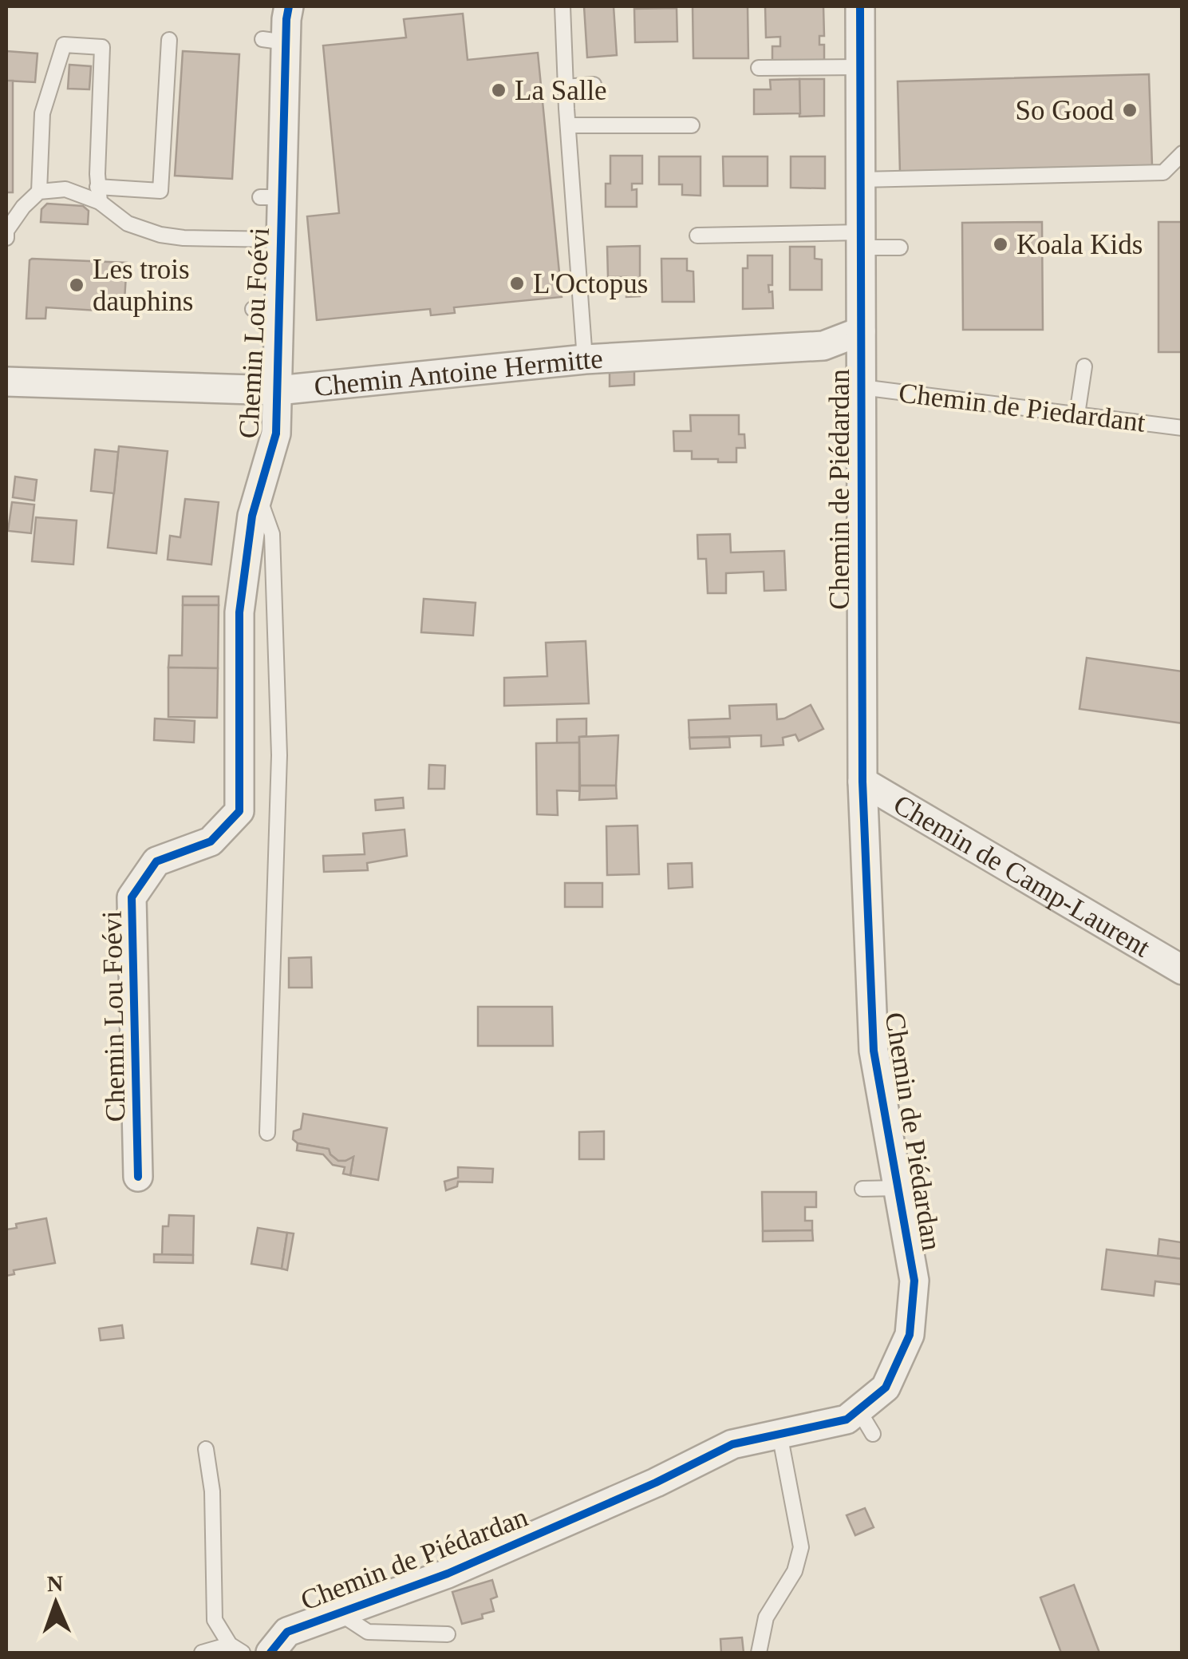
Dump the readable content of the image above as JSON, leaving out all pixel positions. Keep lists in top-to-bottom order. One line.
{"streets":{"street":["Chemin Lou Foévi","Chemin Antoine Hermitte","Chemin de Piédardan","Chemin de Camp-Laurent"],"lane":["Chemin de Piedardant"]},"crossings":[["Chemin Lou Foévi","Chemin Antoine Hermitte"],["Chemin Antoine Hermitte","Chemin de Piédardan"],["Chemin de Piedardant","Chemin de Piédardan"],["Chemin de Piédardan","Chemin de Camp-Laurent"]],"places":["La Salle","So Good","Koala Kids","L'Octopus","Les trois dauphins"],"north":"top"}
